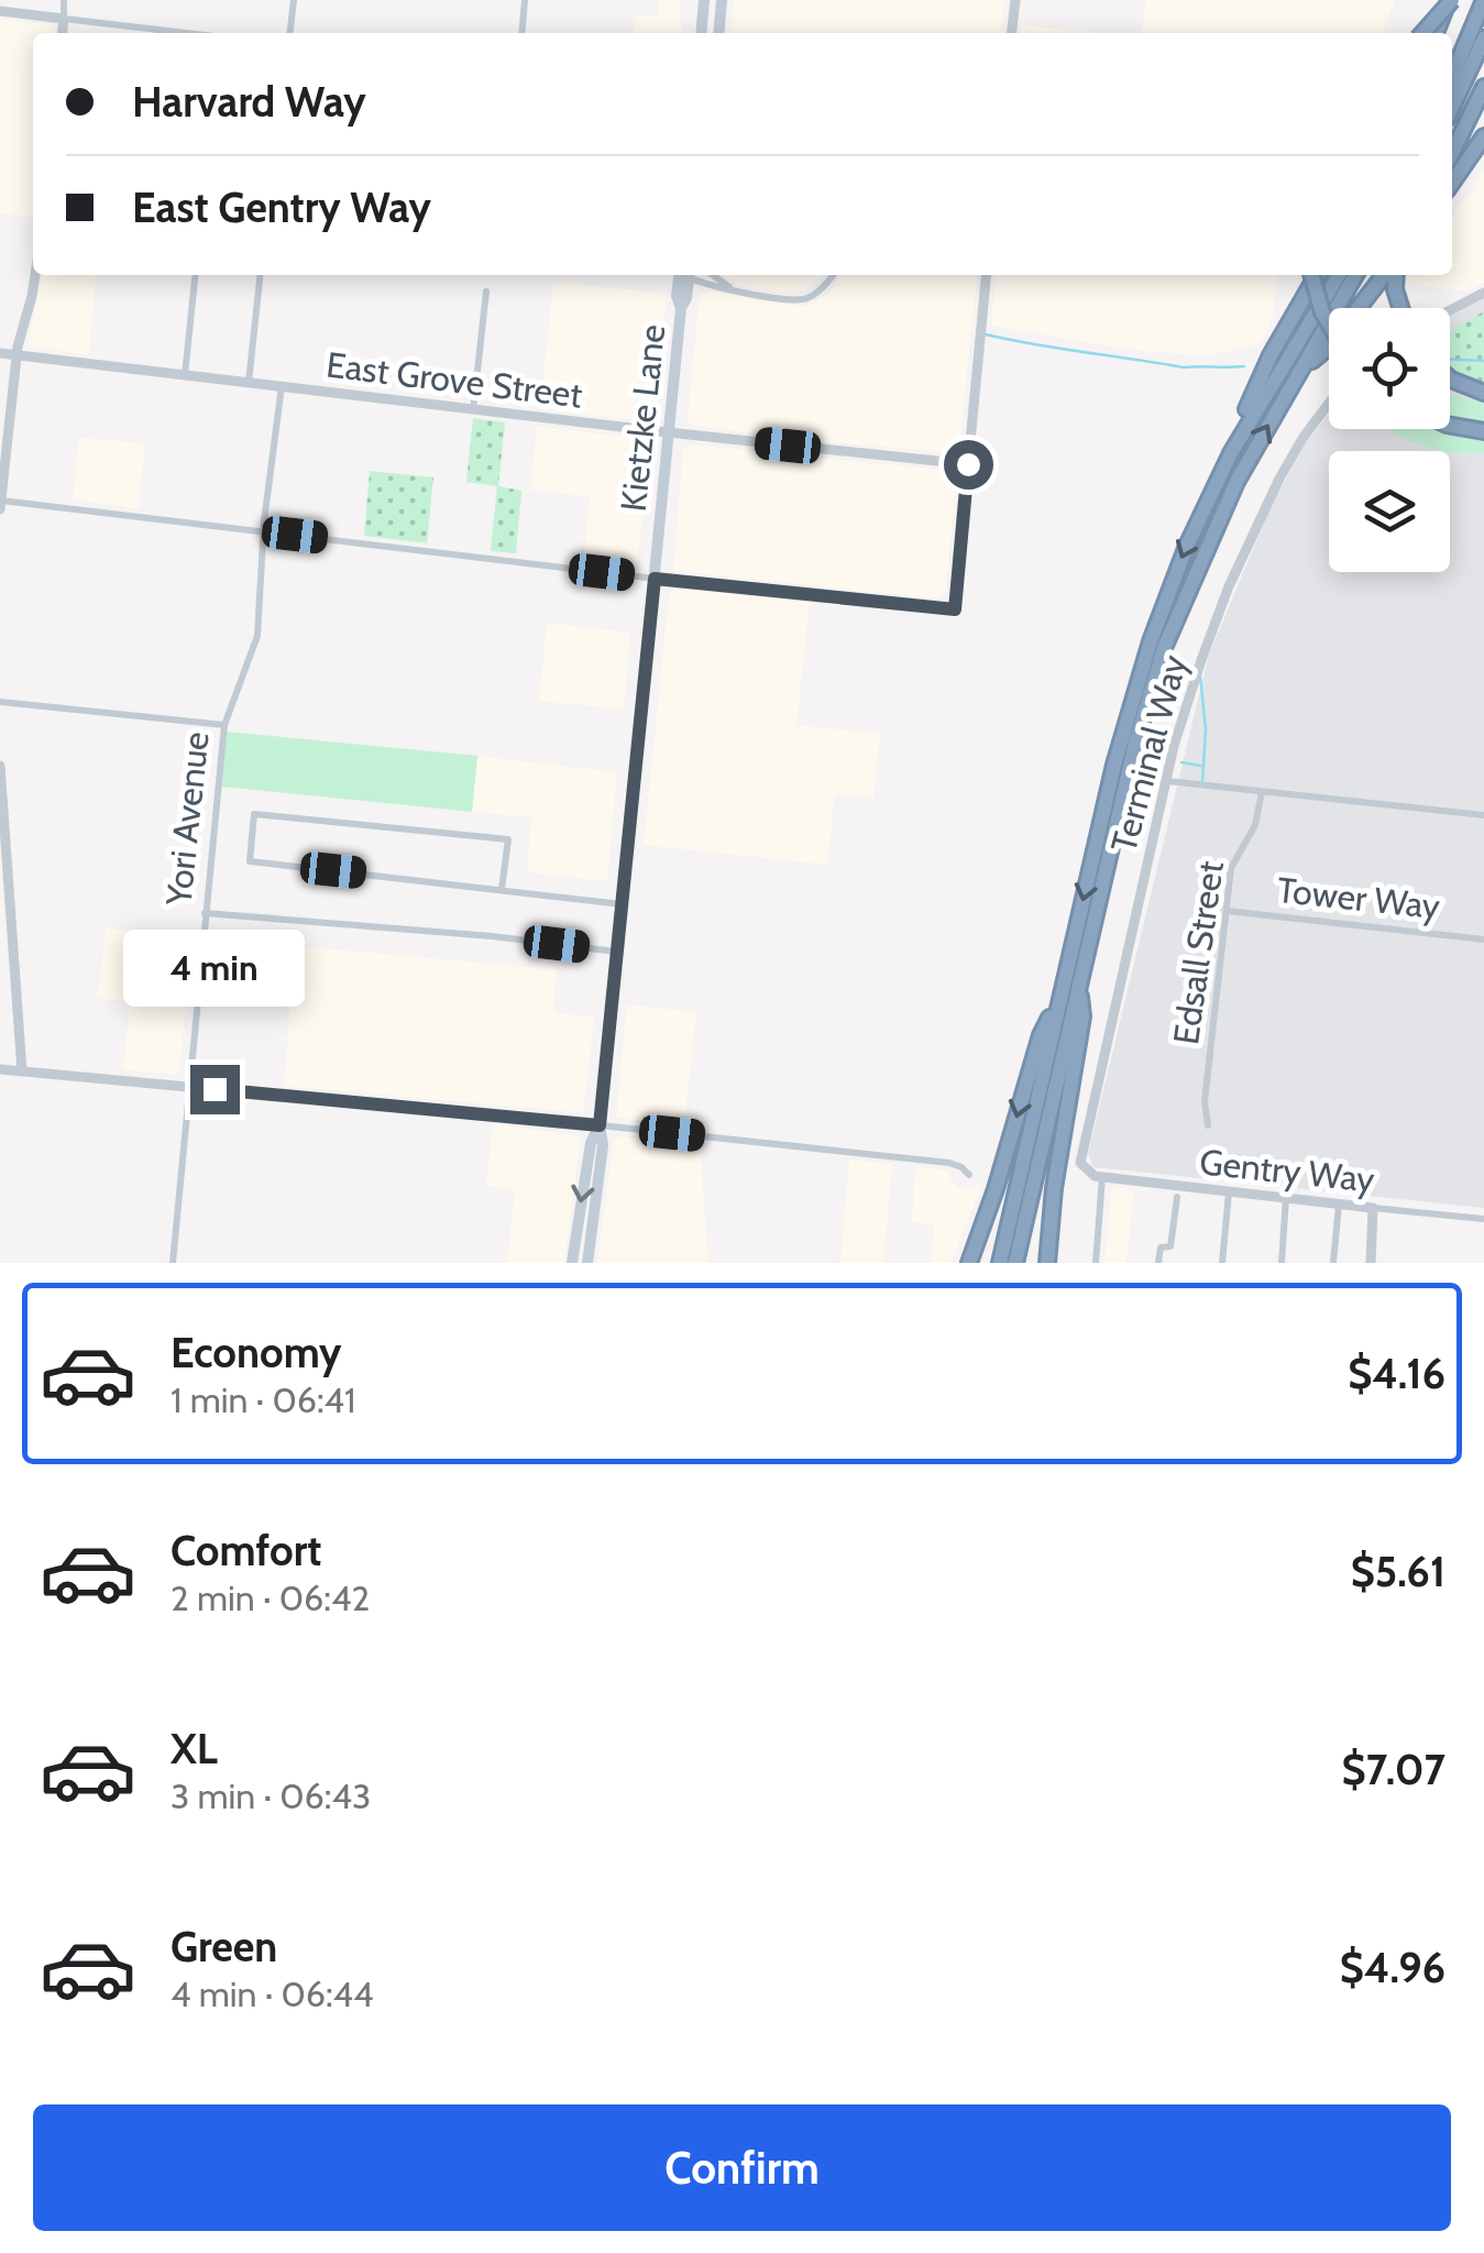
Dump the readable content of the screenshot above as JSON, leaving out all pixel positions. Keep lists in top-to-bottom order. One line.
{"streets":{"main road":["Kietzke Lane"],"street":["East Grove Street","Terminal Way","Yori Avenue","Tower Way","Edsall Street","Gentry Way"]},"crossings":[["East Grove Street","Kietzke Lane"],["East Grove Street","Yori Avenue"],["Terminal Way","Gentry Way"],["Tower Way","Edsall Street"]],"page":{"banner":["Harvard Way","East Gentry Way"],"bubble":"4 min","list":[{"name":"Economy","note":"1 min · 06:41","value":"$4.16"},{"name":"Comfort","note":"2 min · 06:42","value":"$5.61"},{"name":"XL","note":"3 min · 06:43","value":"$7.07"},{"name":"Green","note":"4 min · 06:44","value":"$4.96"}],"buttons":"Confirm"}}
